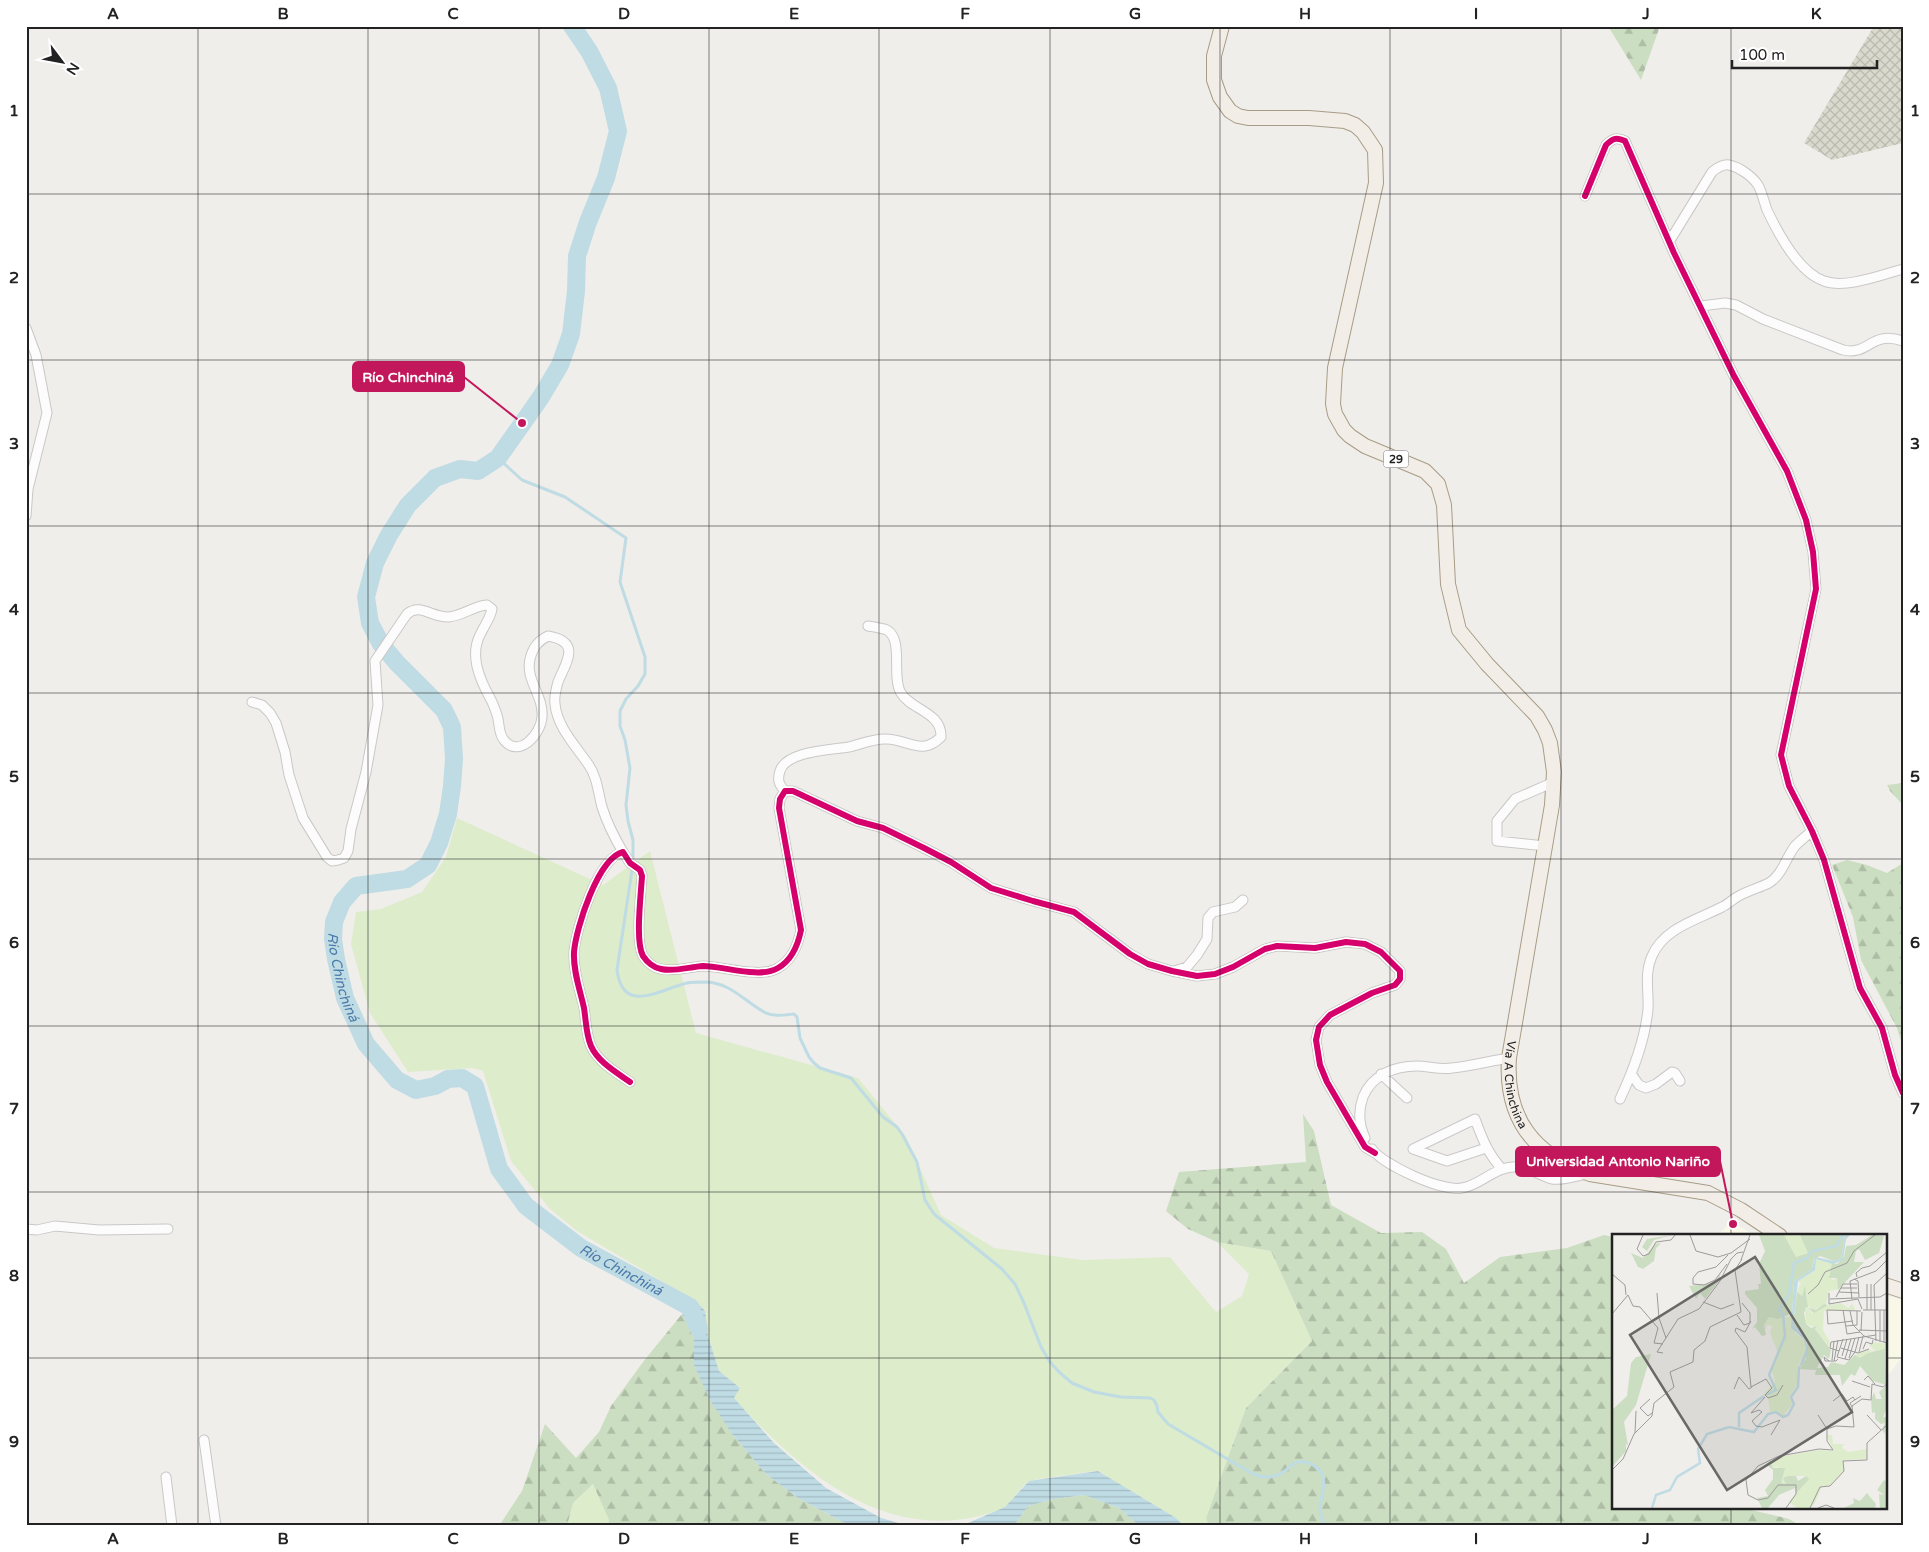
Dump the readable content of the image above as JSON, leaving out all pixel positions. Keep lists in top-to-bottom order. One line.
{"streets":{"main road":["29","Vía A Chinchina"]},"crossings":[["29","Vía A Chinchina"]],"water":["Río Chinchiná"],"places":["Río Chinchiná","Universidad Antonio Nariño"],"scale_bar":"100 m","north":"bottom right","grid":{"columns":["A","B","C","D","E","F","G","H","I","J","K"],"rows":["1","2","3","4","5","6","7","8","9"]}}
